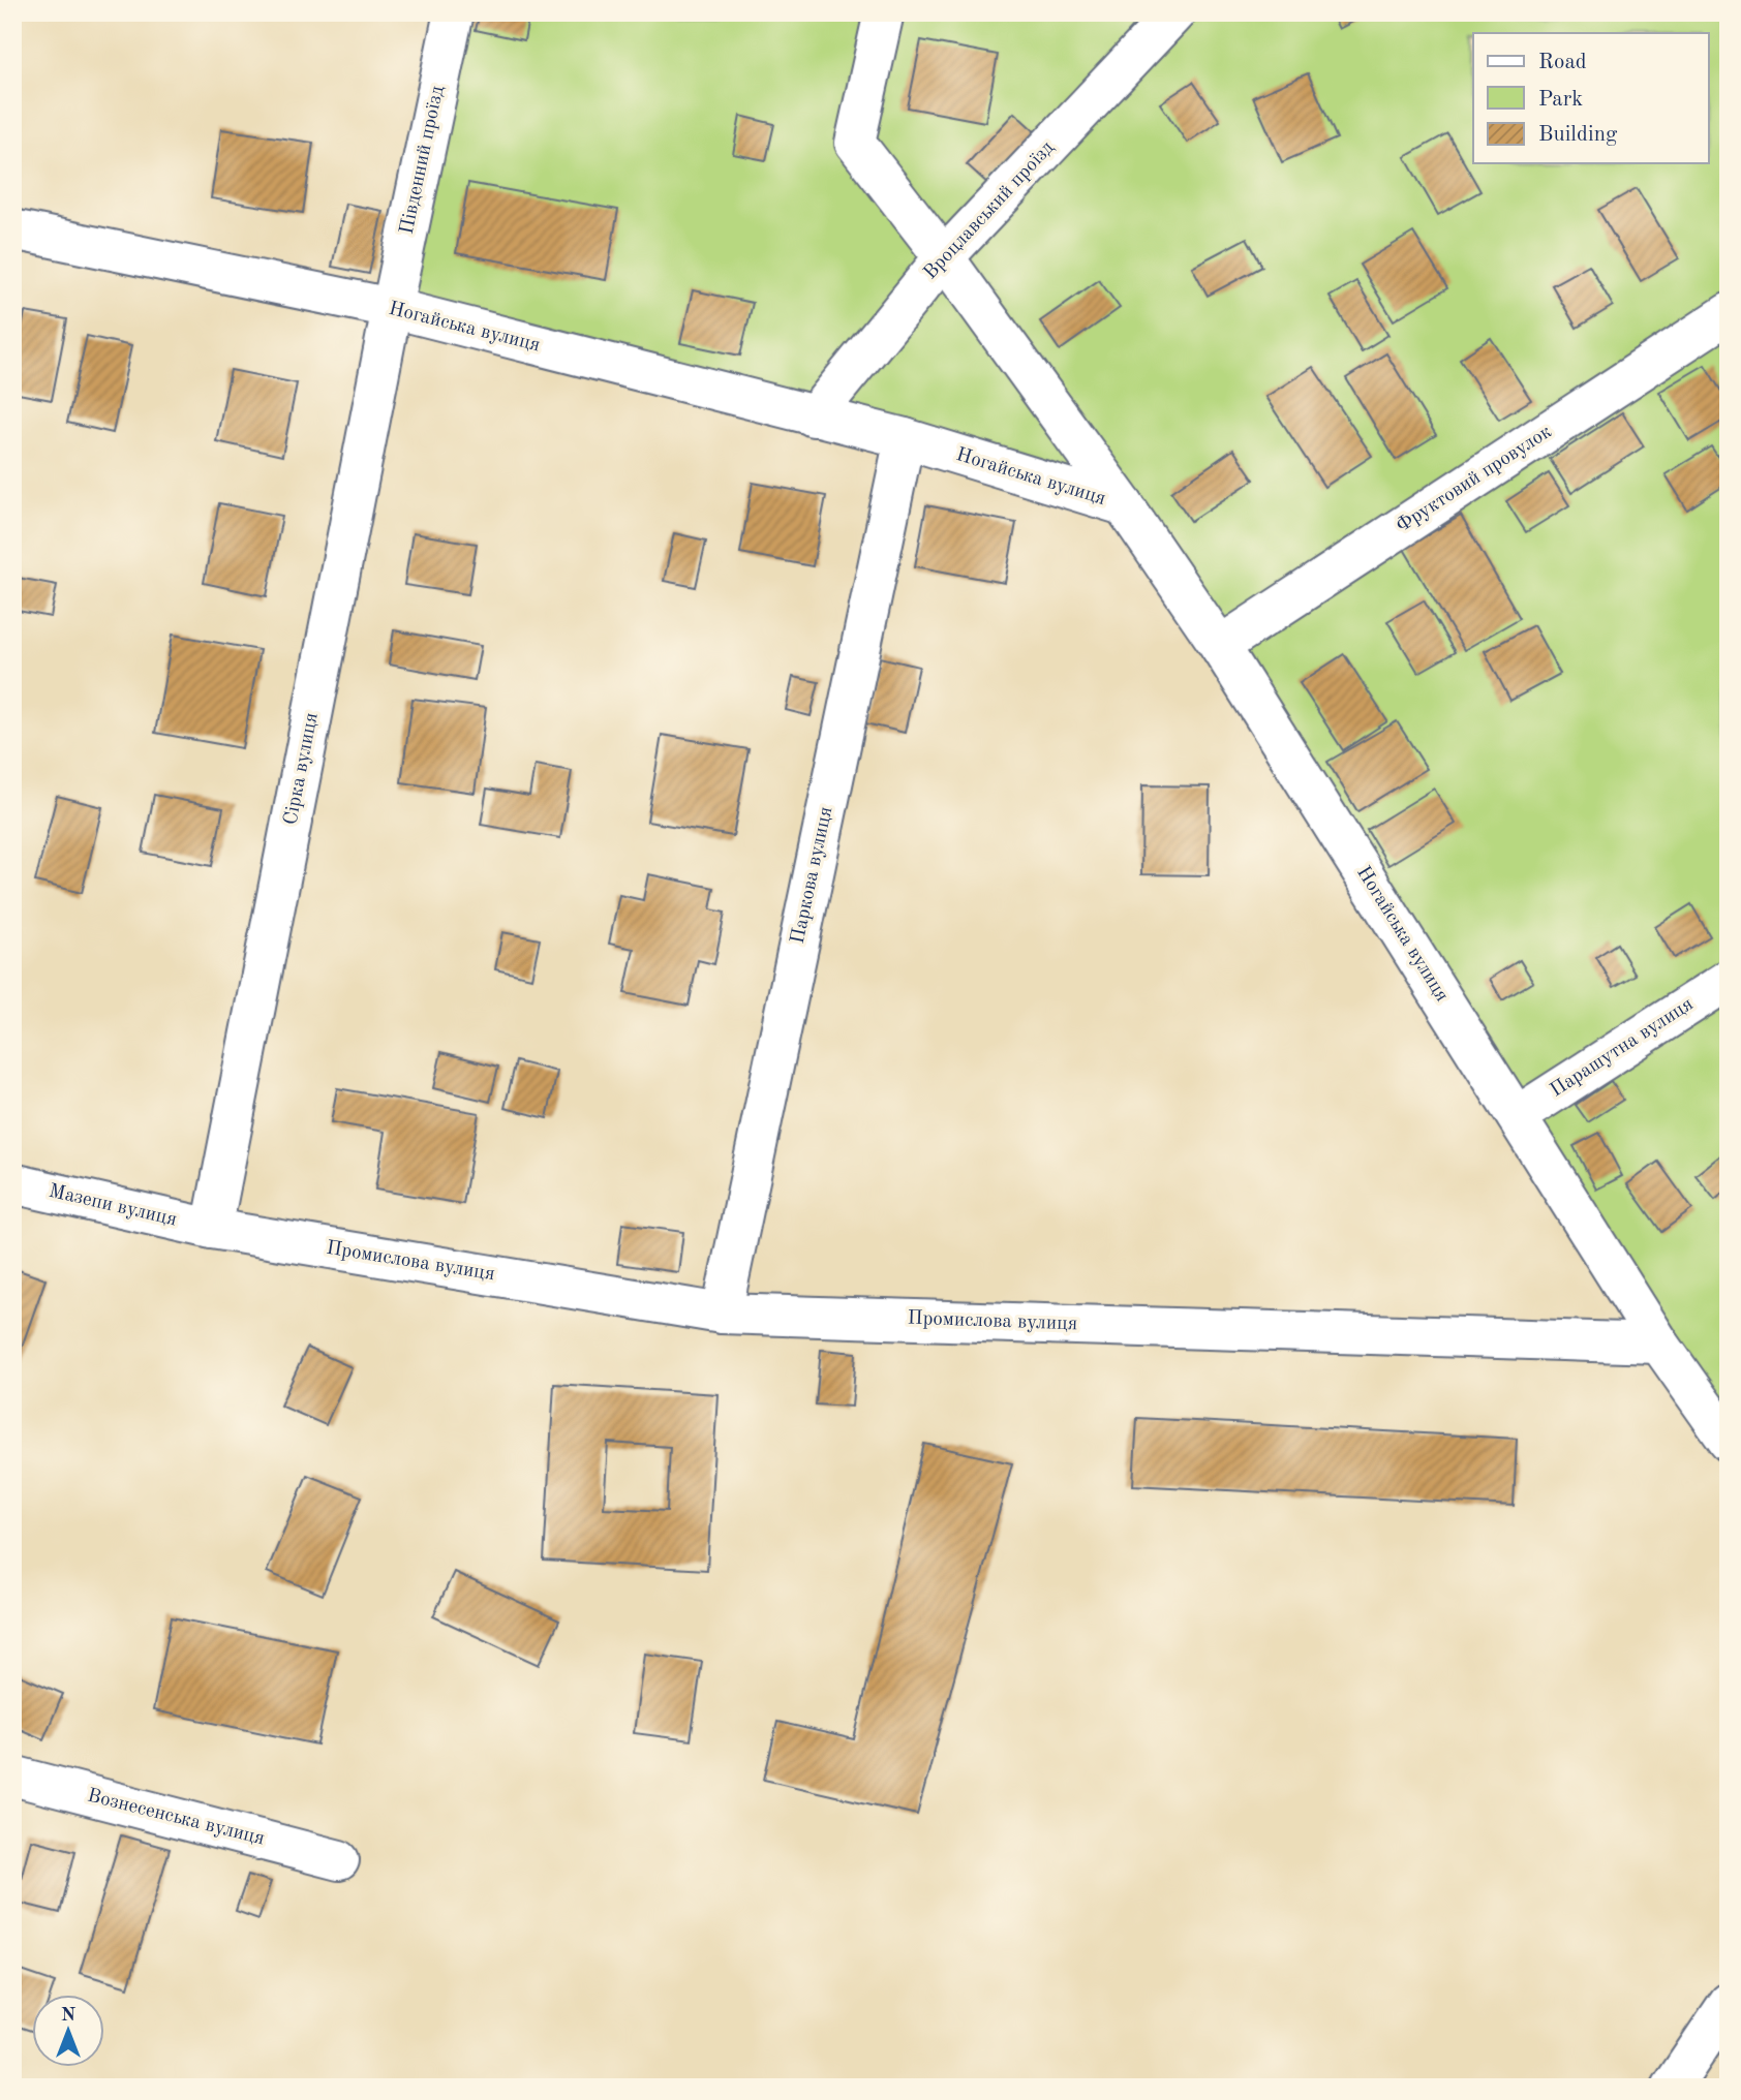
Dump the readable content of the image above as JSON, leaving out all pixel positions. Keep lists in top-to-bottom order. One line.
{"streets":{"street":["Південний проїзд","Вроцлавський проїзд","Ногайська вулиця","Фруктовий провулок","Сірка вулиця","Паркова вулиця","Парашутна вулиця","Мазепи вулиця","Промислова вулиця","Вознесенська вулиця"]},"crossings":[["Південний проїзд","Ногайська вулиця"],["Південний проїзд","Сірка вулиця"],["Вроцлавський проїзд","Ногайська вулиця"],["Ногайська вулиця","Фруктовий провулок"],["Ногайська вулиця","Сірка вулиця"],["Ногайська вулиця","Паркова вулиця"],["Ногайська вулиця","Парашутна вулиця"],["Ногайська вулиця","Промислова вулиця"],["Сірка вулиця","Мазепи вулиця"],["Сірка вулиця","Промислова вулиця"],["Паркова вулиця","Промислова вулиця"],["Мазепи вулиця","Промислова вулиця"]],"legend":["Road","Park","Building"],"north":"top"}
